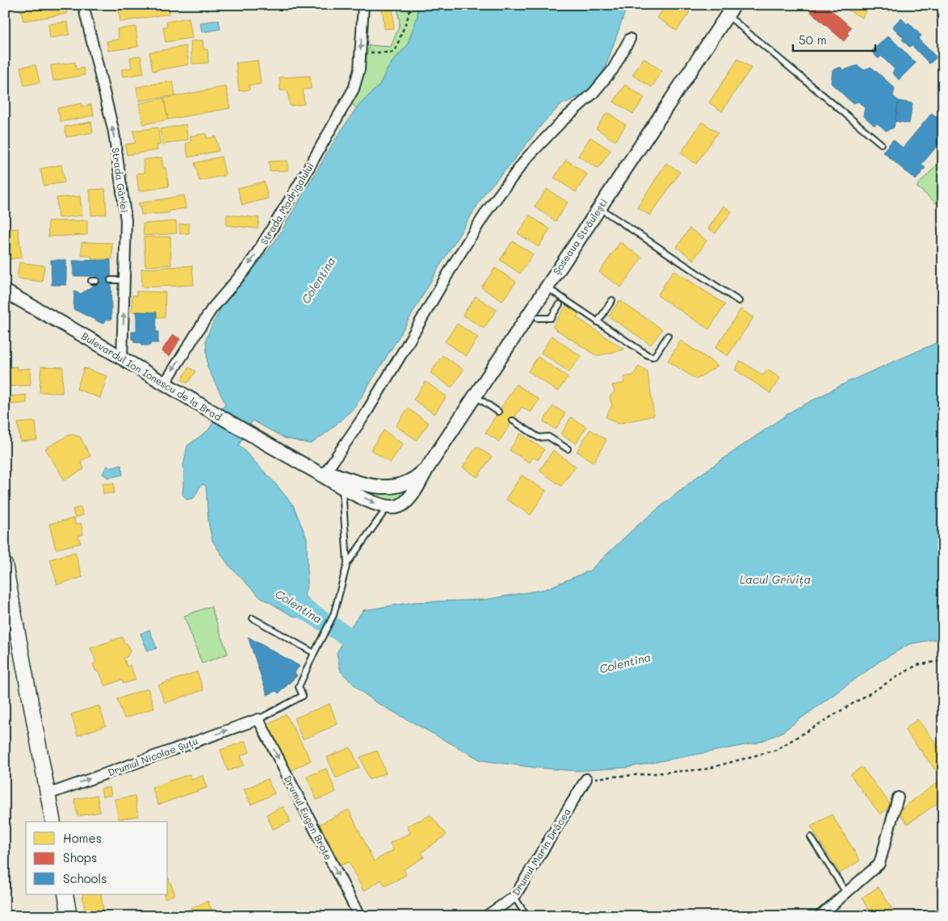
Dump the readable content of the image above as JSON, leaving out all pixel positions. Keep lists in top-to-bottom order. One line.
{"streets":{"street":["Strada Gârlei","Strada Madrigalului","Șoseaua Străulești","Bulevardul Ion Ionescu de la Brad","Drumul Nicolae Șuțu","Drumul Eugen Brote","Drumul Marin Drăcea"]},"crossings":[["Strada Gârlei","Bulevardul Ion Ionescu de la Brad"],["Strada Madrigalului","Bulevardul Ion Ionescu de la Brad"],["Șoseaua Străulești","Bulevardul Ion Ionescu de la Brad"],["Drumul Nicolae Șuțu","Drumul Eugen Brote"]],"one_way":["Strada Gârlei","Strada Madrigalului","Drumul Nicolae Șuțu","Drumul Eugen Brote"],"water":["Colentina","Lacul Grivița"],"legend":["Homes","Shops","Schools"],"scale_bar":"50 m"}
